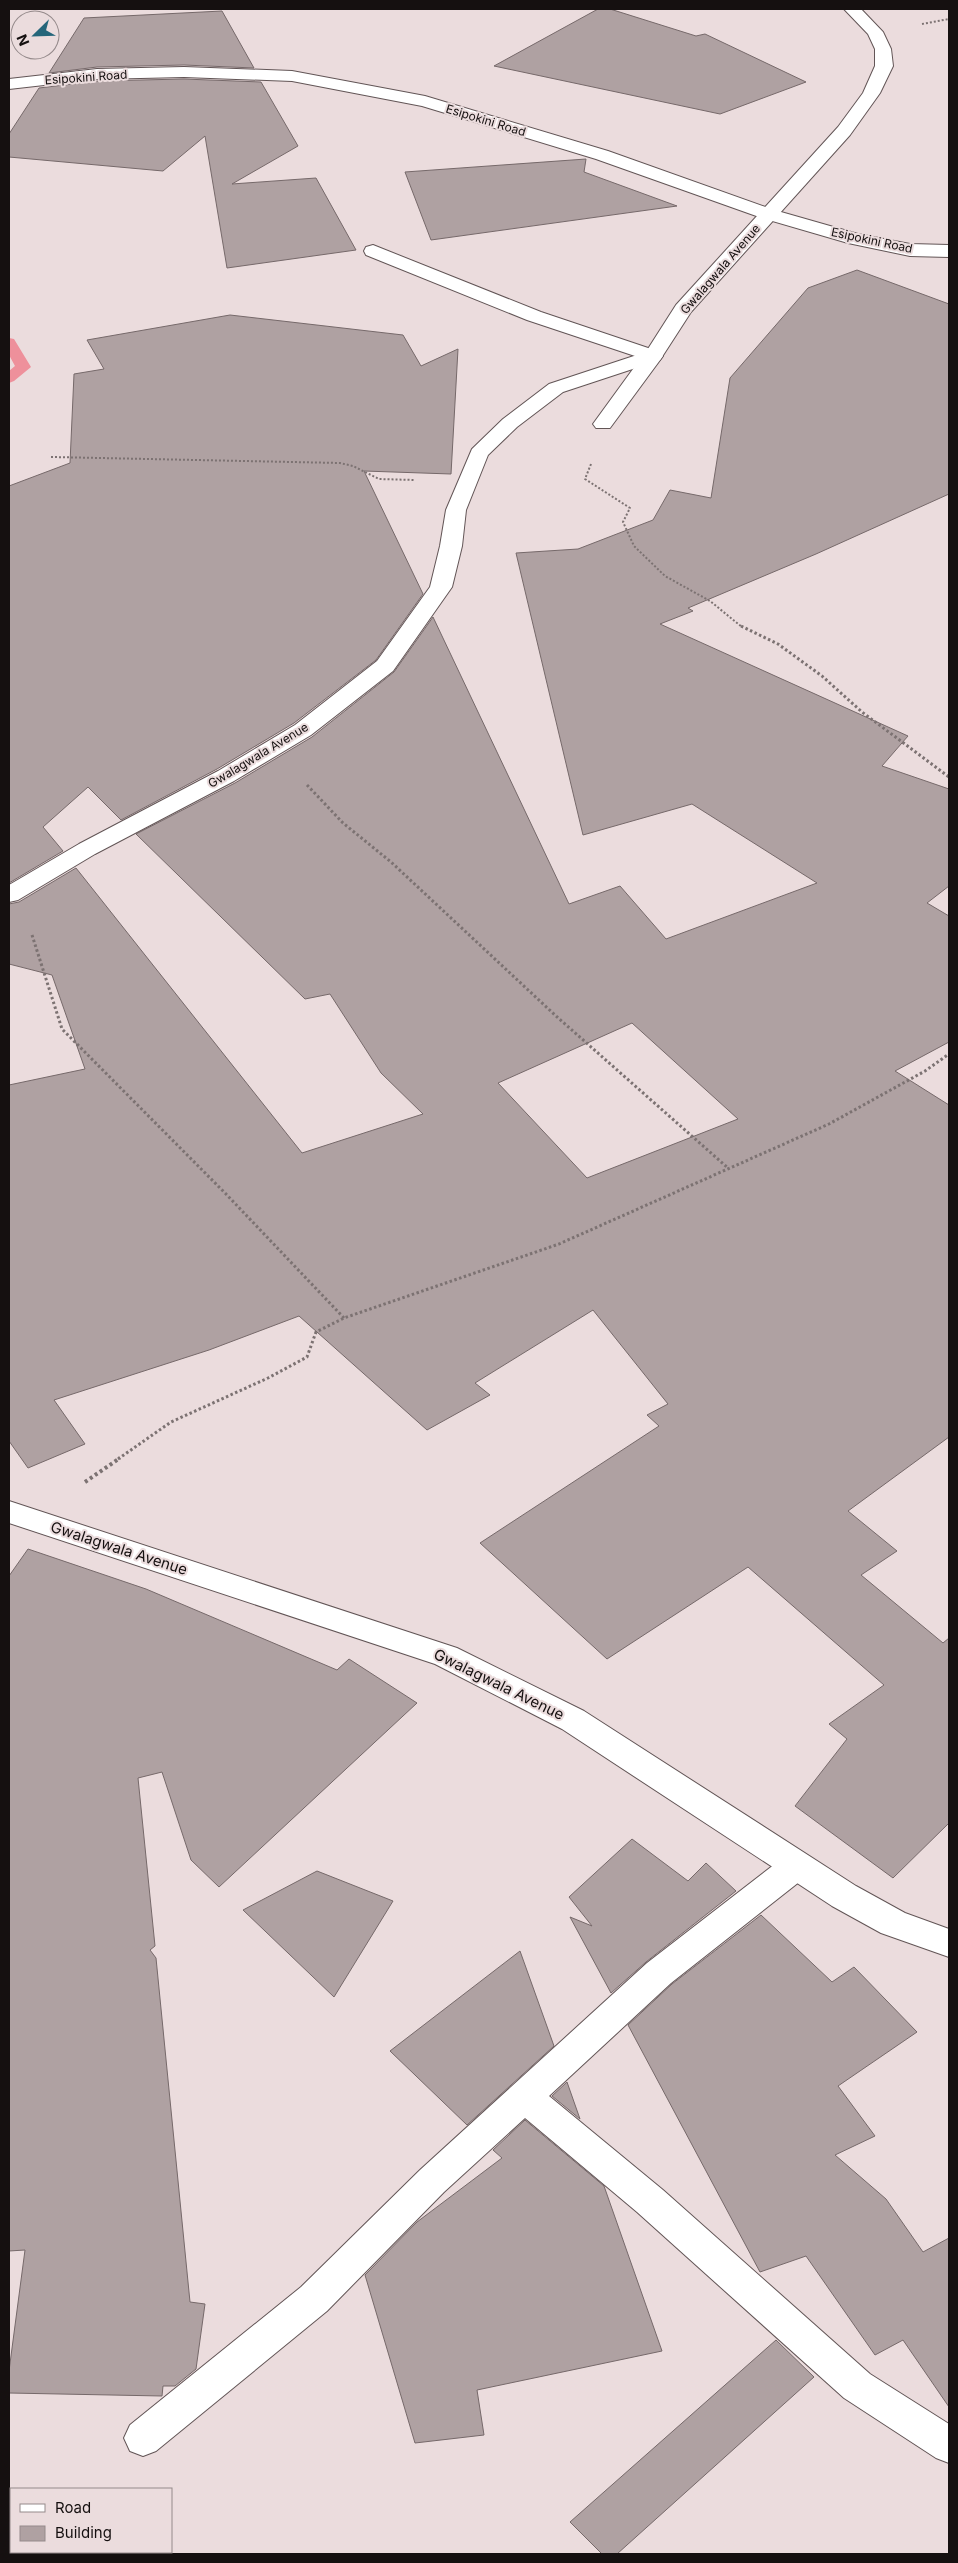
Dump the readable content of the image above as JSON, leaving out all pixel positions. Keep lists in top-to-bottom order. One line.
{"streets":{"street":["Esipokini Road","Gwalagwala Avenue"]},"crossings":[["Esipokini Road","Gwalagwala Avenue"]],"legend":["Road","Building"],"north":"bottom left"}
